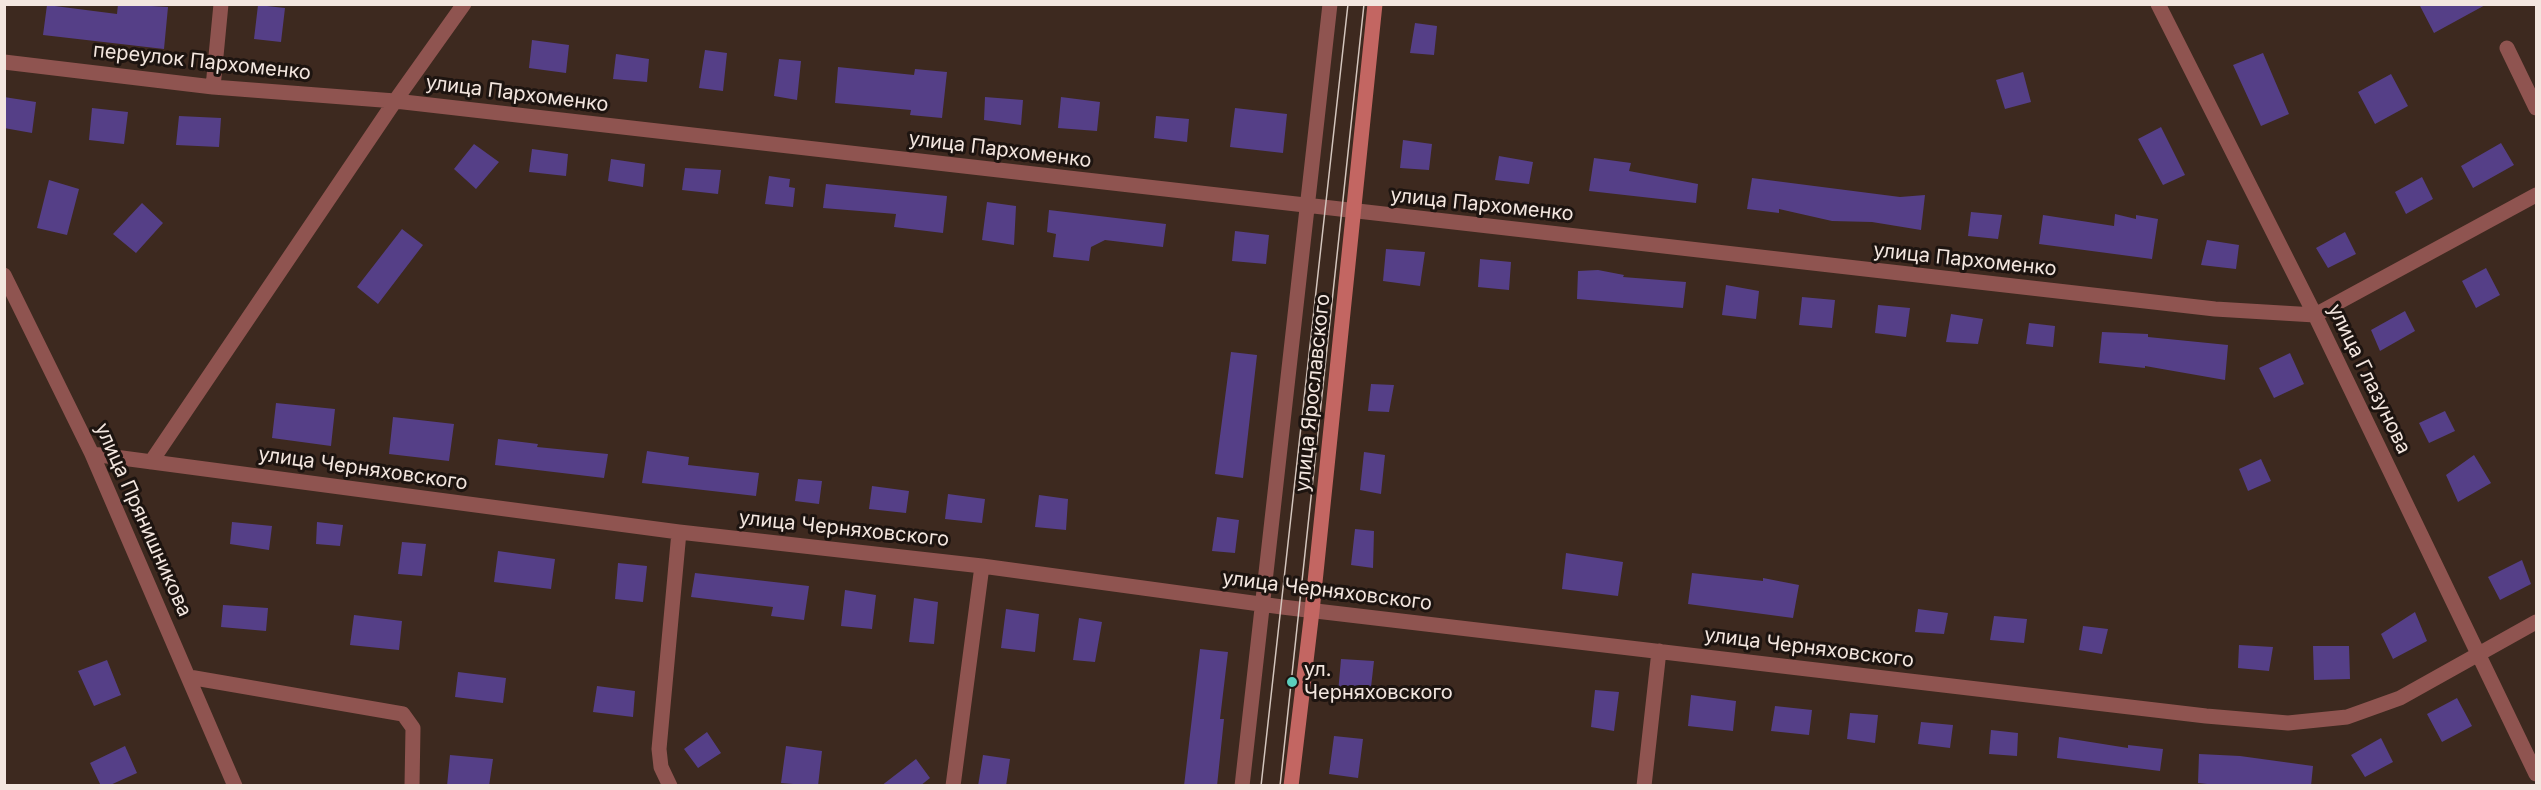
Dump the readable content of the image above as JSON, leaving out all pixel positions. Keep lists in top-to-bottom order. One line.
{"streets":{"street":["переулок Пархоменко","улица Пархоменко","улица Глазунова","улица Ярославского","улица Черняховского","улица Прянишникова"]},"crossings":[["переулок Пархоменко","улица Пархоменко"],["переулок Пархоменко","улица Прянишникова"],["улица Пархоменко","улица Глазунова"],["улица Пархоменко","улица Ярославского"],["улица Пархоменко","улица Прянишникова"],["улица Глазунова","улица Черняховского"],["улица Ярославского","улица Черняховского"],["улица Черняховского","улица Прянишникова"]],"places":["ул. Черняховского"]}
